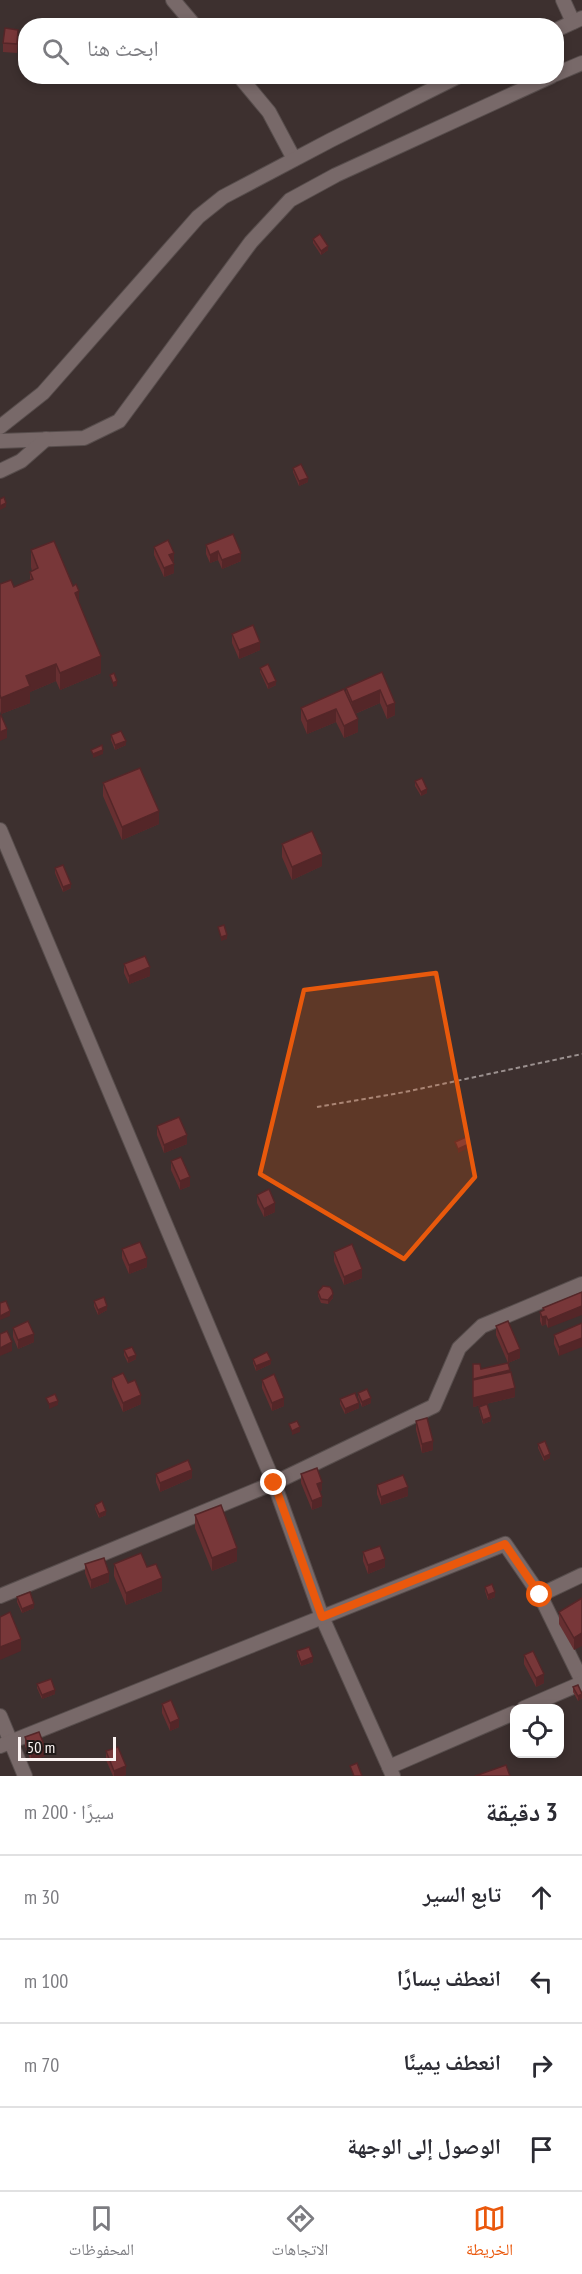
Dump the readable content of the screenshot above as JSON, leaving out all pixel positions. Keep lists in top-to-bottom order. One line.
{"scale_bar":"50 m","page":{"search":"ابحث هنا","scale":"50 m","heading":["3 دقيقة","سيرًا · 200 m"],"list":[["تابع السير","30 m"],["انعطف يسارًا","100 m"],["انعطف يمينًا","70 m"],"الوصول إلى الوجهة"],"nav":["الخريطة","الاتجاهات","المحفوظات"]}}
